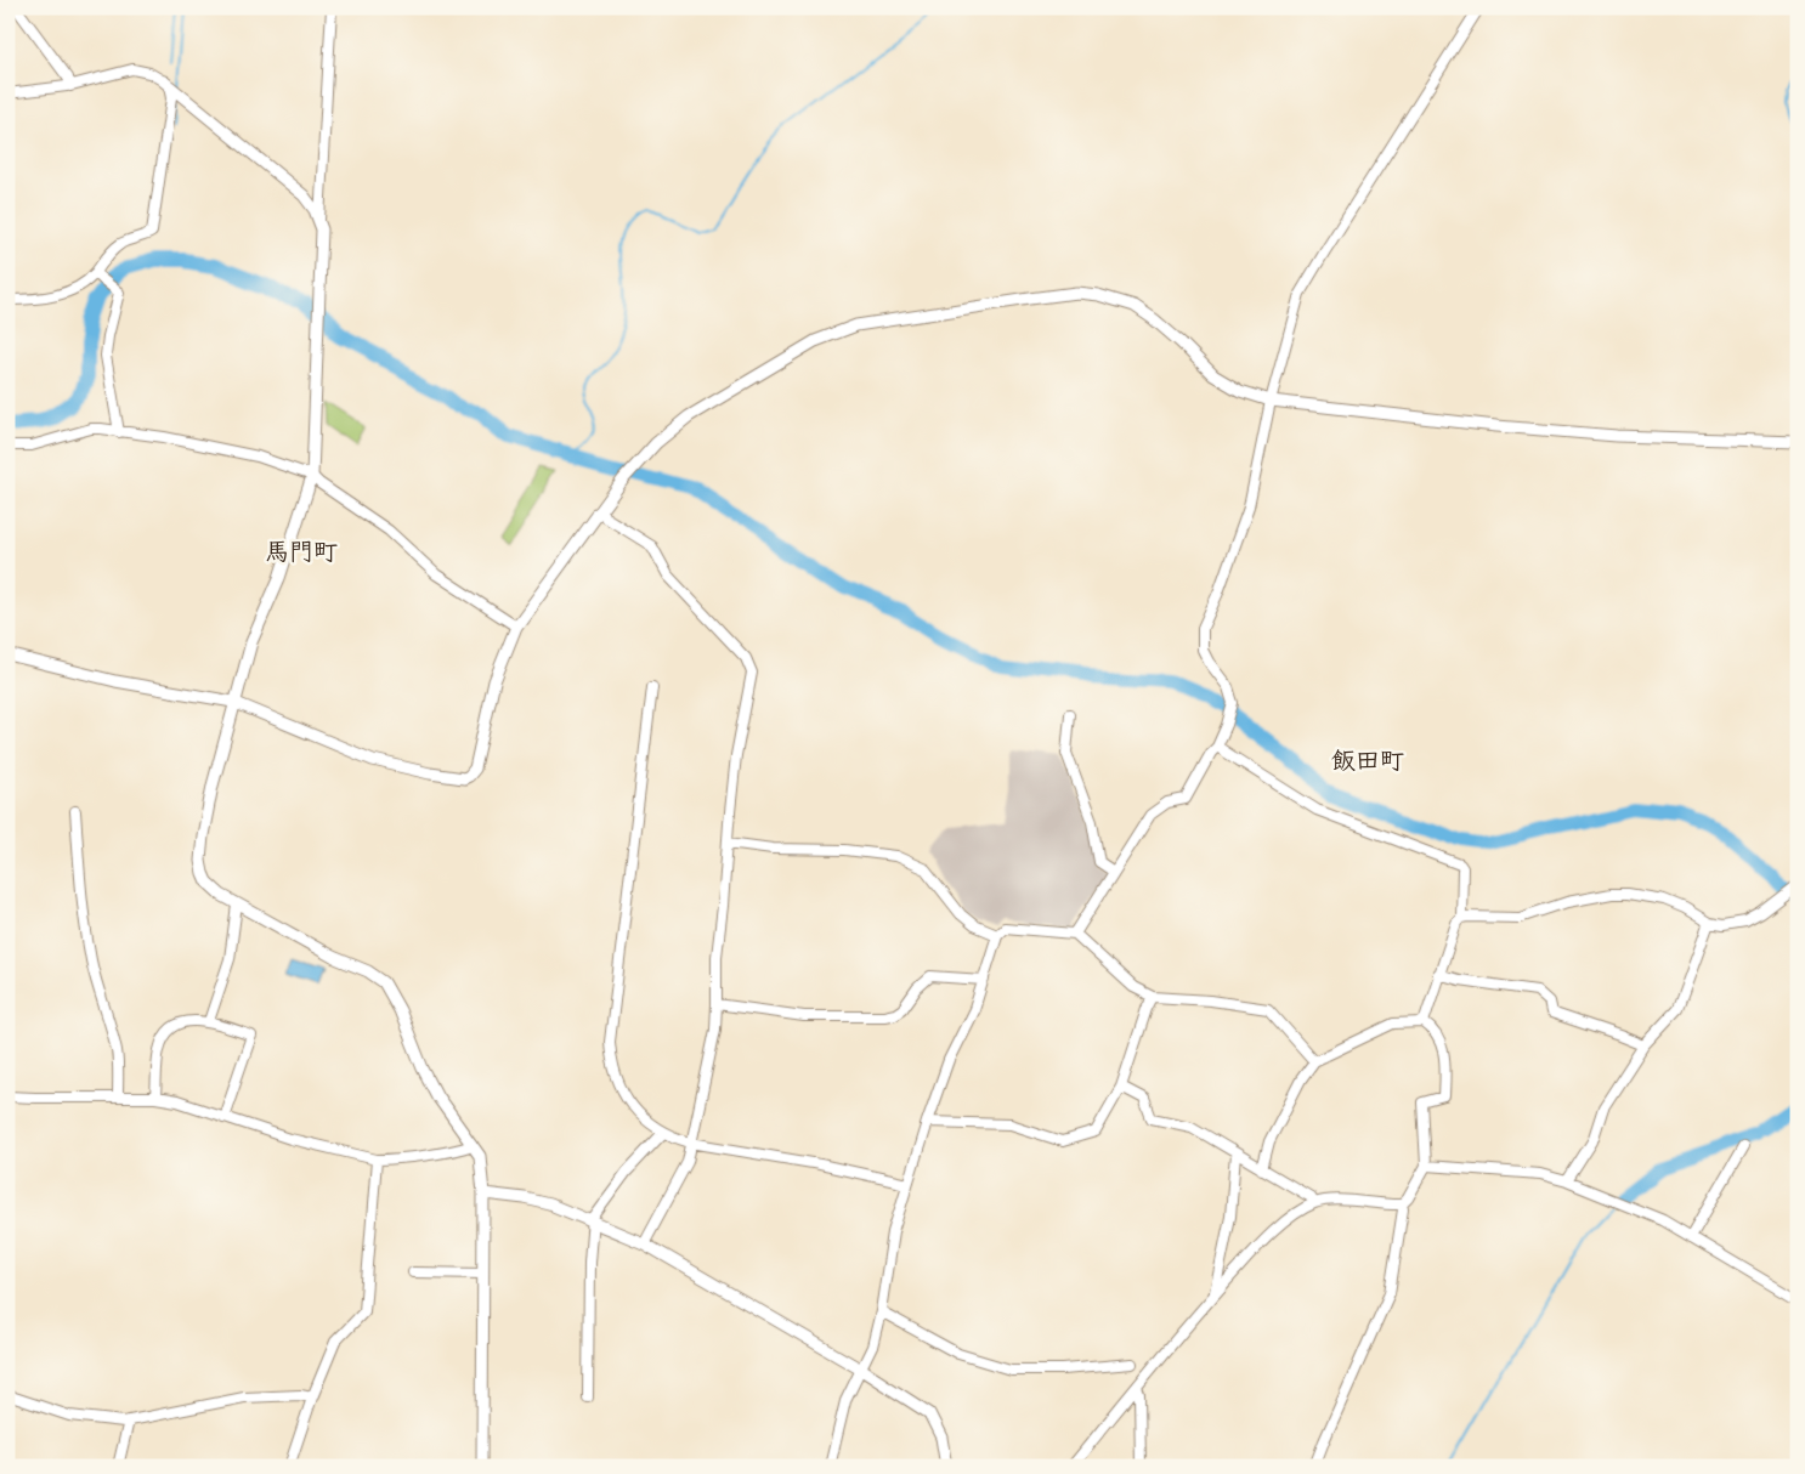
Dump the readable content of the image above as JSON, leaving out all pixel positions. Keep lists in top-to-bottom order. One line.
{"districts":["馬門町","飯田町"]}
